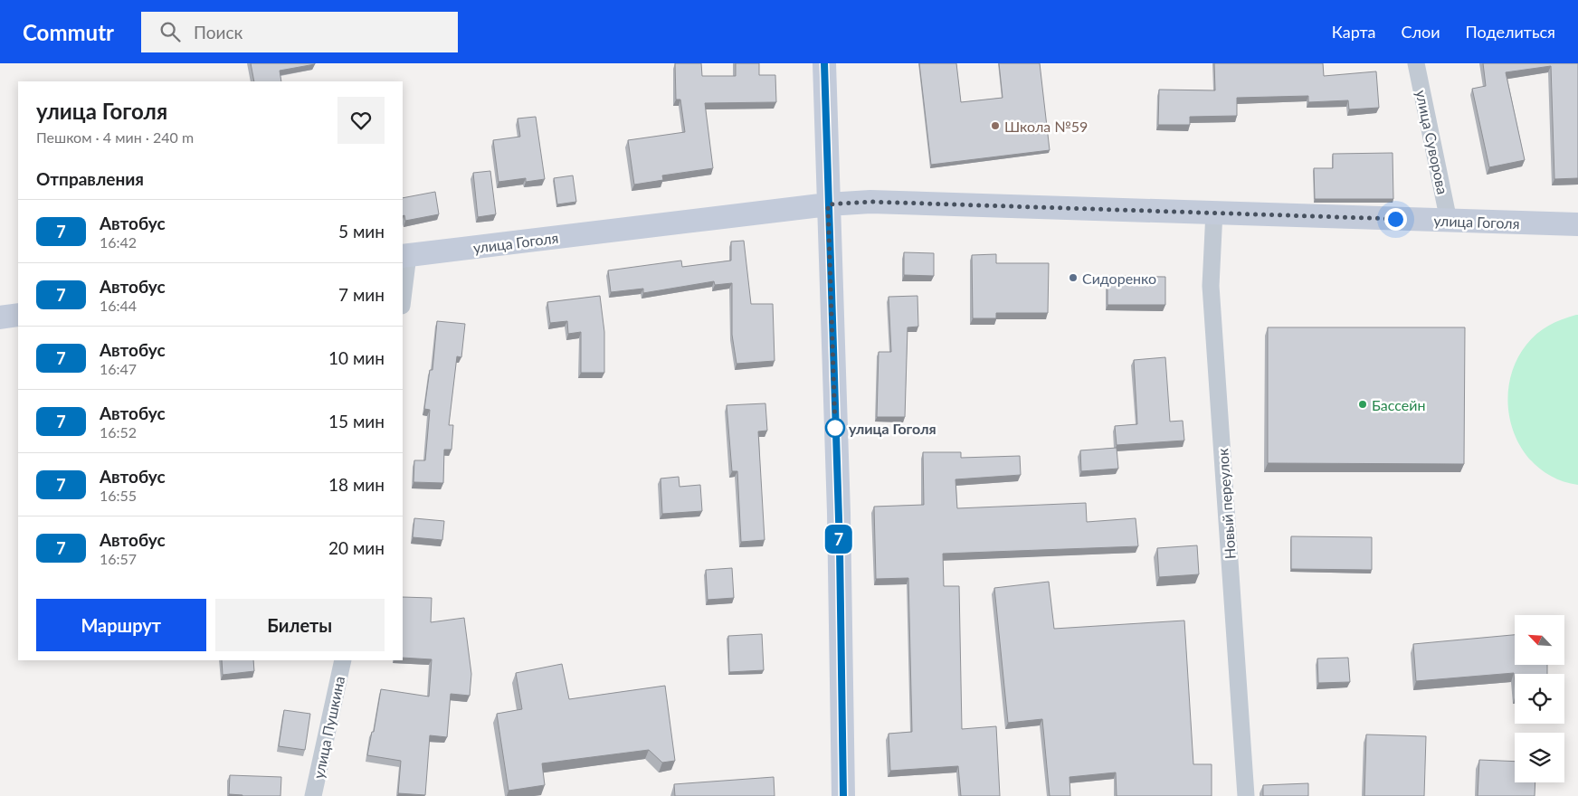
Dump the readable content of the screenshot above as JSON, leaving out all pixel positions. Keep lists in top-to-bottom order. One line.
{"streets":{"main road":["улица Гоголя"],"street":["улица Суворова","Новый переулок","улица Пушкина"]},"crossings":[["улица Суворова","улица Гоголя"],["улица Гоголя","Новый переулок"]],"places":["Школа №59","Сидоренко","Бассейн","улица Гоголя"],"lines":["bus line 7"],"north":"top left","page":{"header":"Commutr","search":"Поиск","nav":["Карта","Слои","Поделиться"],"on_map":"7","heading":[["улица Гоголя","Пешком · 4 мин · 240 m"],"Отправления"],"list":[{"mark":"7","name":"Автобус","note":"16:42","value":"5 мин"},{"mark":"7","name":"Автобус","note":"16:44","value":"7 мин"},{"mark":"7","name":"Автобус","note":"16:47","value":"10 мин"},{"mark":"7","name":"Автобус","note":"16:52","value":"15 мин"},{"mark":"7","name":"Автобус","note":"16:55","value":"18 мин"},{"mark":"7","name":"Автобус","note":"16:57","value":"20 мин"}],"buttons":["Маршрут","Билеты"]}}
